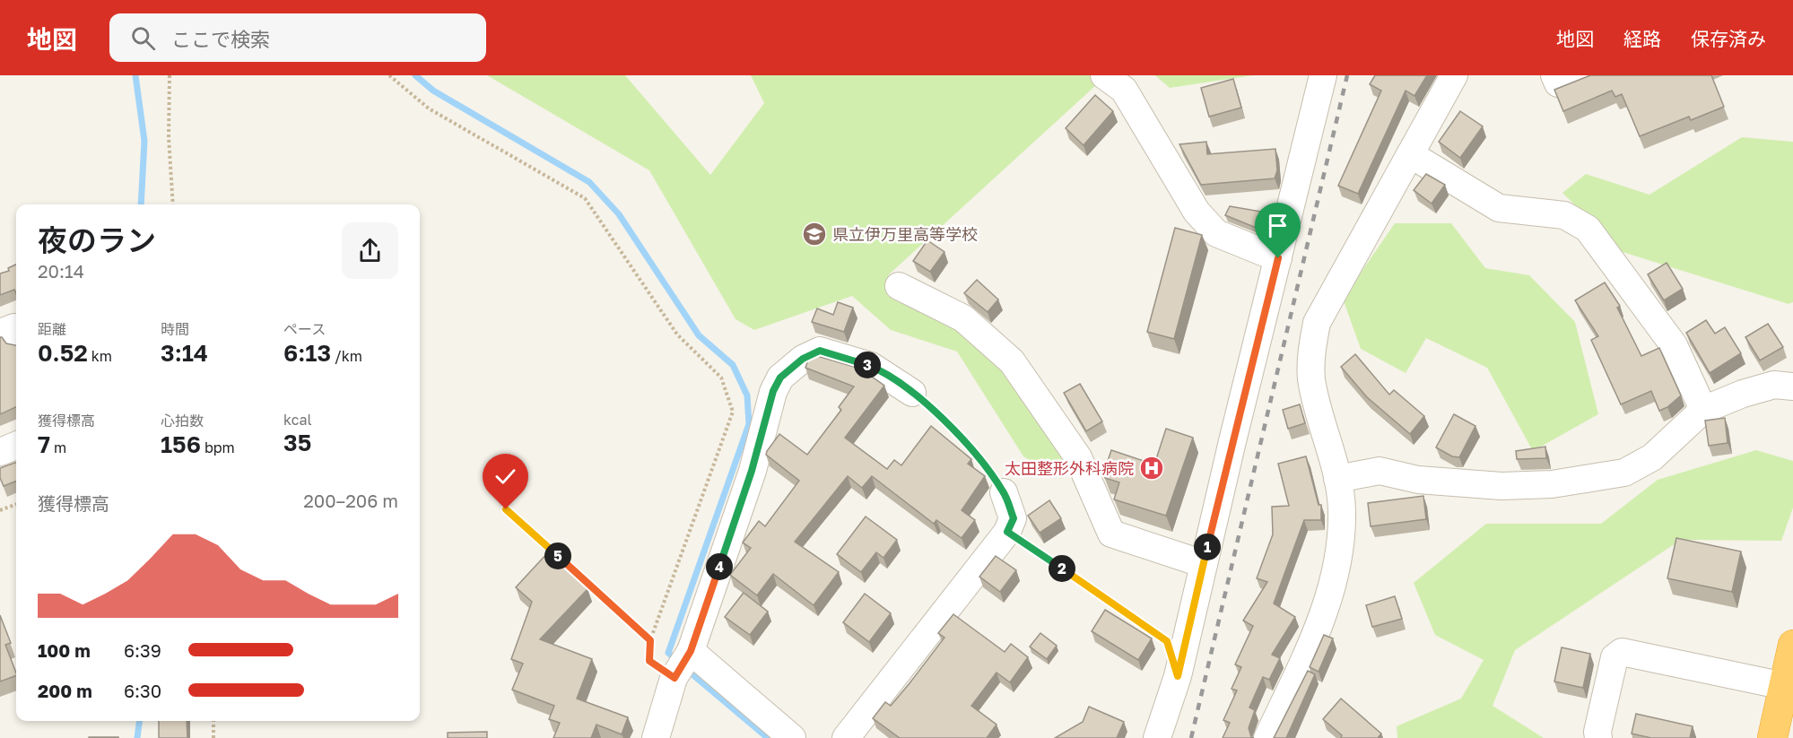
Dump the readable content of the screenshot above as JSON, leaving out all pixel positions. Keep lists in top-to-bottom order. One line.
{"places":{"school or university":["県立伊万里高等学校"],"hospital":["太田整形外科病院"]},"page":{"header":"地図","search":"ここで検索","nav":["地図","経路","保存済み"],"heading":["夜のラン","20:14"],"stats":[["距離","0.52 km"],["時間","3:14"],["ペース","6:13 /km"],["獲得標高","7 m"],["心拍数","156 bpm"],["kcal","35"]],"pins":["3","1","5","4","2"],"chart":["獲得標高","200–206 m"],"list":[{"name":"100 m","note":"6:39"},{"name":"200 m","note":"6:30"}]}}
